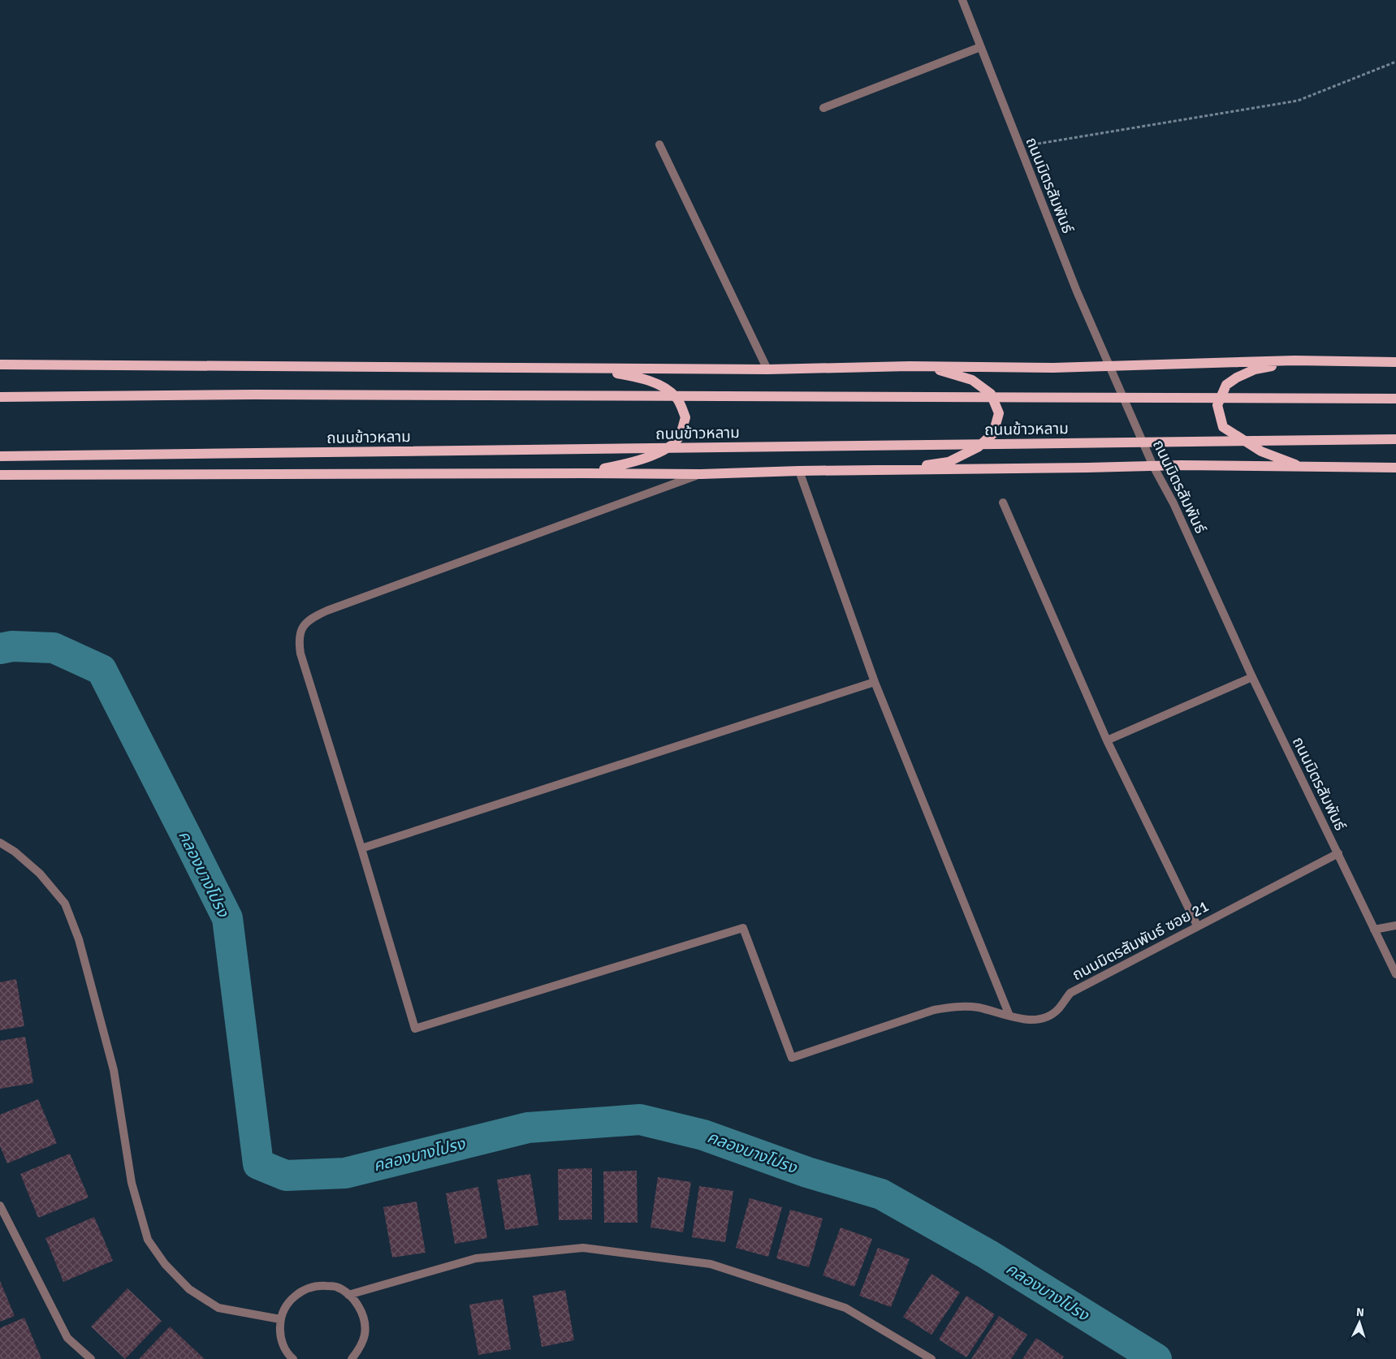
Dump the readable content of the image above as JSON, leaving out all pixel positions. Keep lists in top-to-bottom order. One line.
{"streets":{"main road":["ถนนข้าวหลาม"],"street":["ถนนมิตรสัมพันธ์","ถนนมิตรสัมพันธ์ ซอย 21"]},"crossings":[["ถนนมิตรสัมพันธ์","ถนนมิตรสัมพันธ์ ซอย 21"]],"water":["คลองบางโปรง"],"north":"top"}
